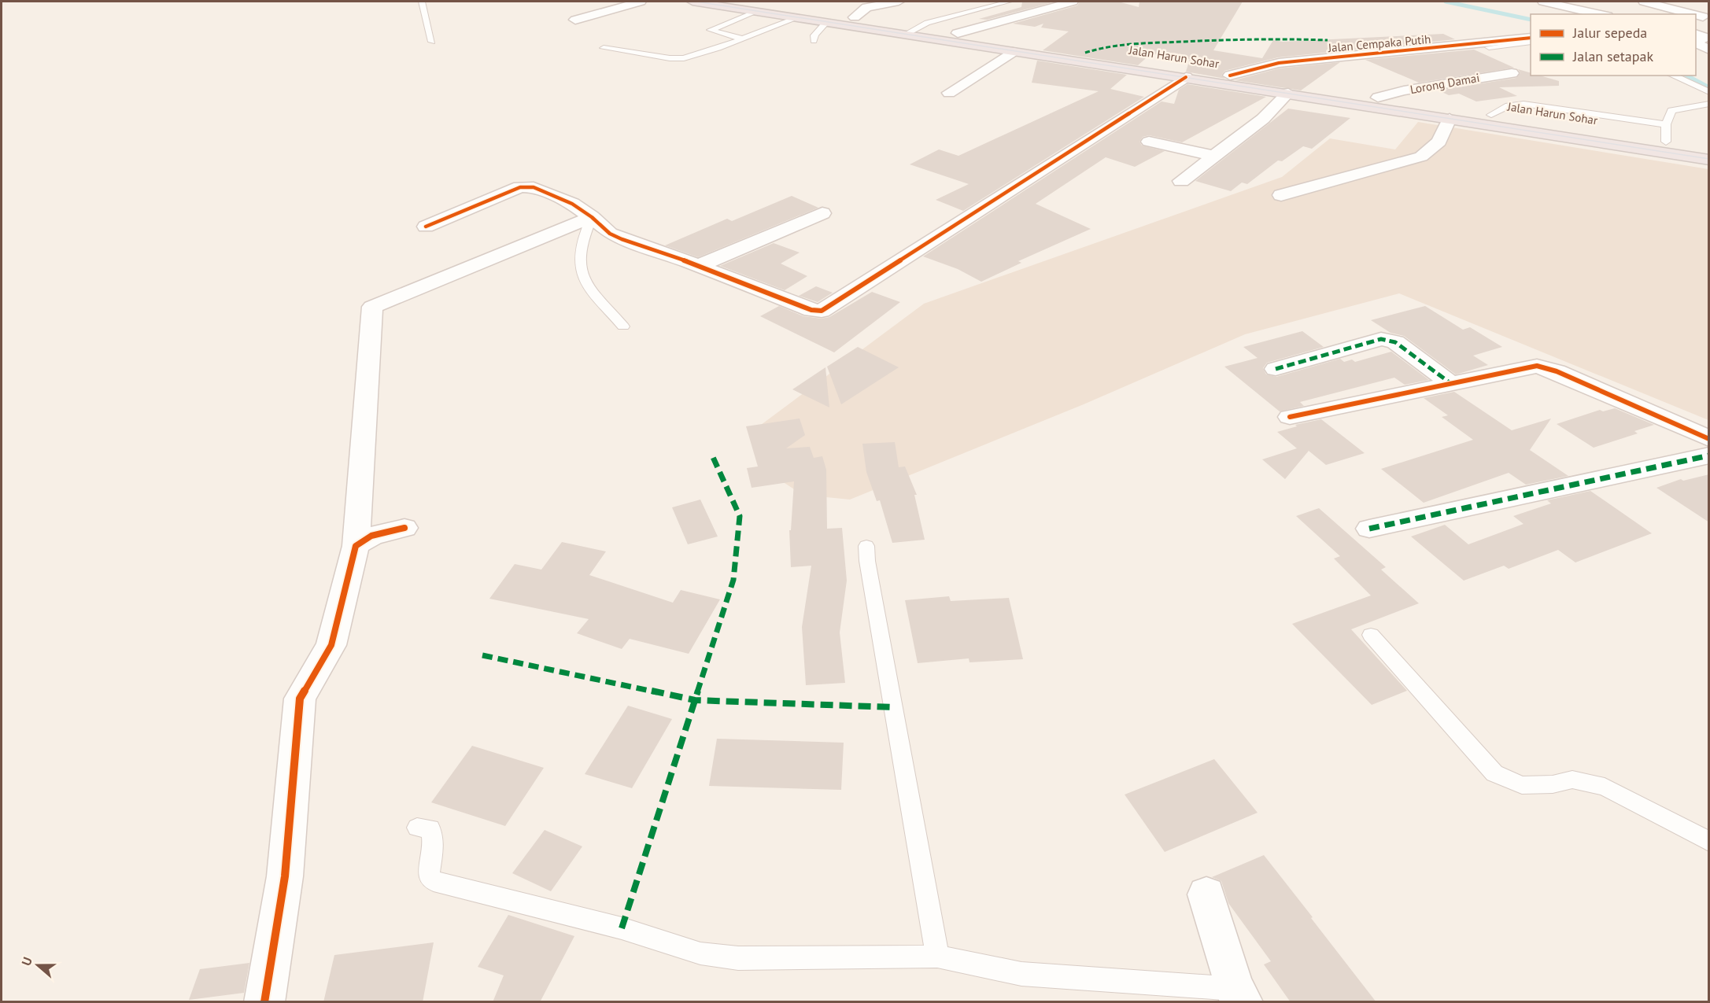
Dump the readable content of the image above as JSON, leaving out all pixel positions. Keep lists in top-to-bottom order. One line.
{"streets":{"highway":["Jalan Harun Sohar"],"street":["Jalan Cempaka Putih","Lorong Damai"]},"crossings":[["Jalan Cempaka Putih","Jalan Harun Sohar"],["Jalan Harun Sohar","Lorong Damai"]],"legend":["Jalur sepeda","Jalan setapak"],"north":"left"}
